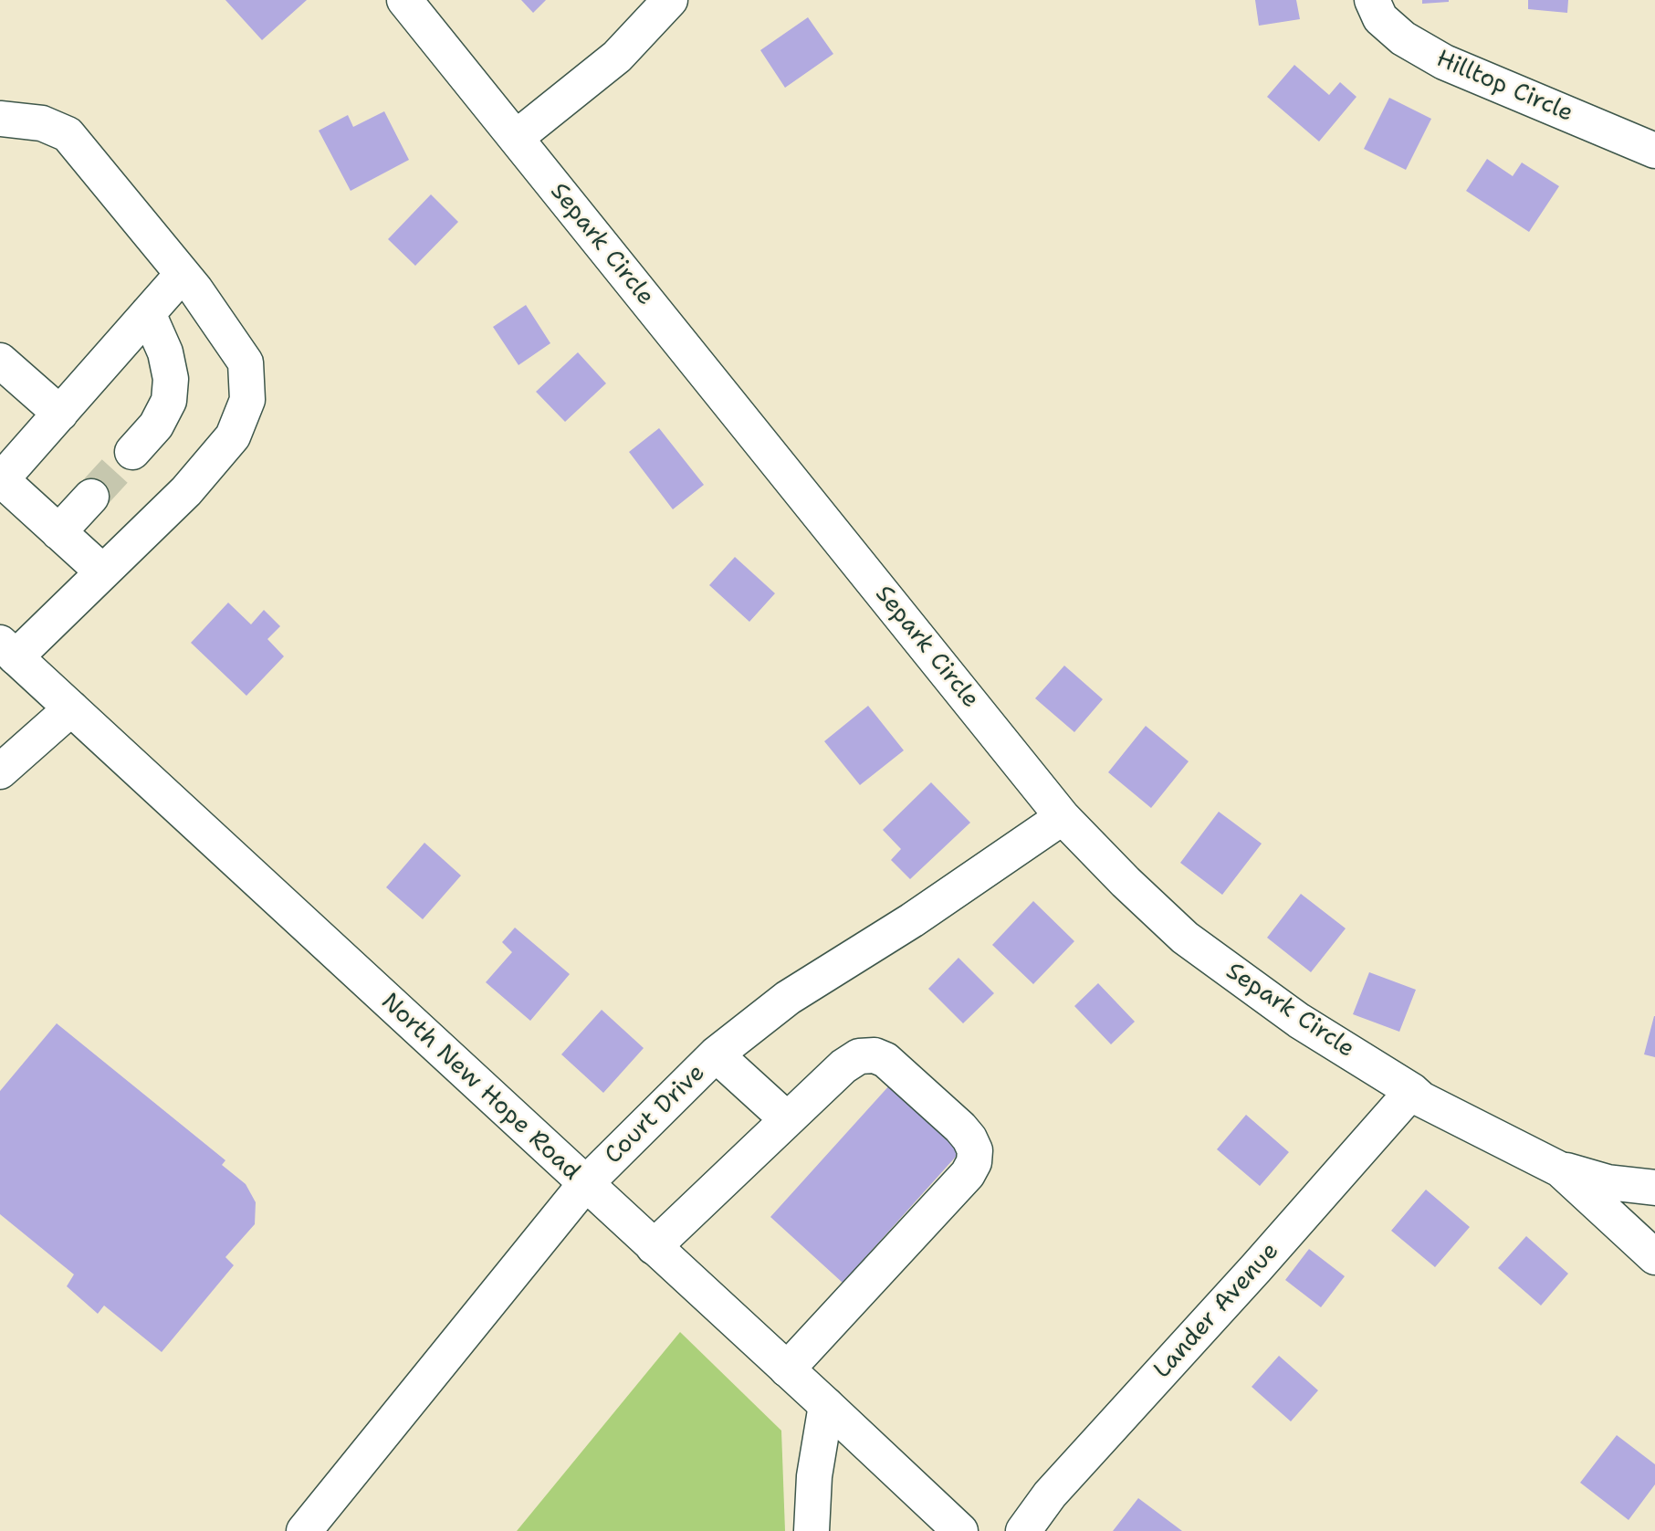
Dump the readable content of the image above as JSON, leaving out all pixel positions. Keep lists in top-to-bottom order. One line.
{"streets":{"street":["Hilltop Circle","Separk Circle","North New Hope Road","Court Drive","Lander Avenue"]},"crossings":[["Separk Circle","Court Drive"],["Separk Circle","Lander Avenue"],["North New Hope Road","Court Drive"]]}
